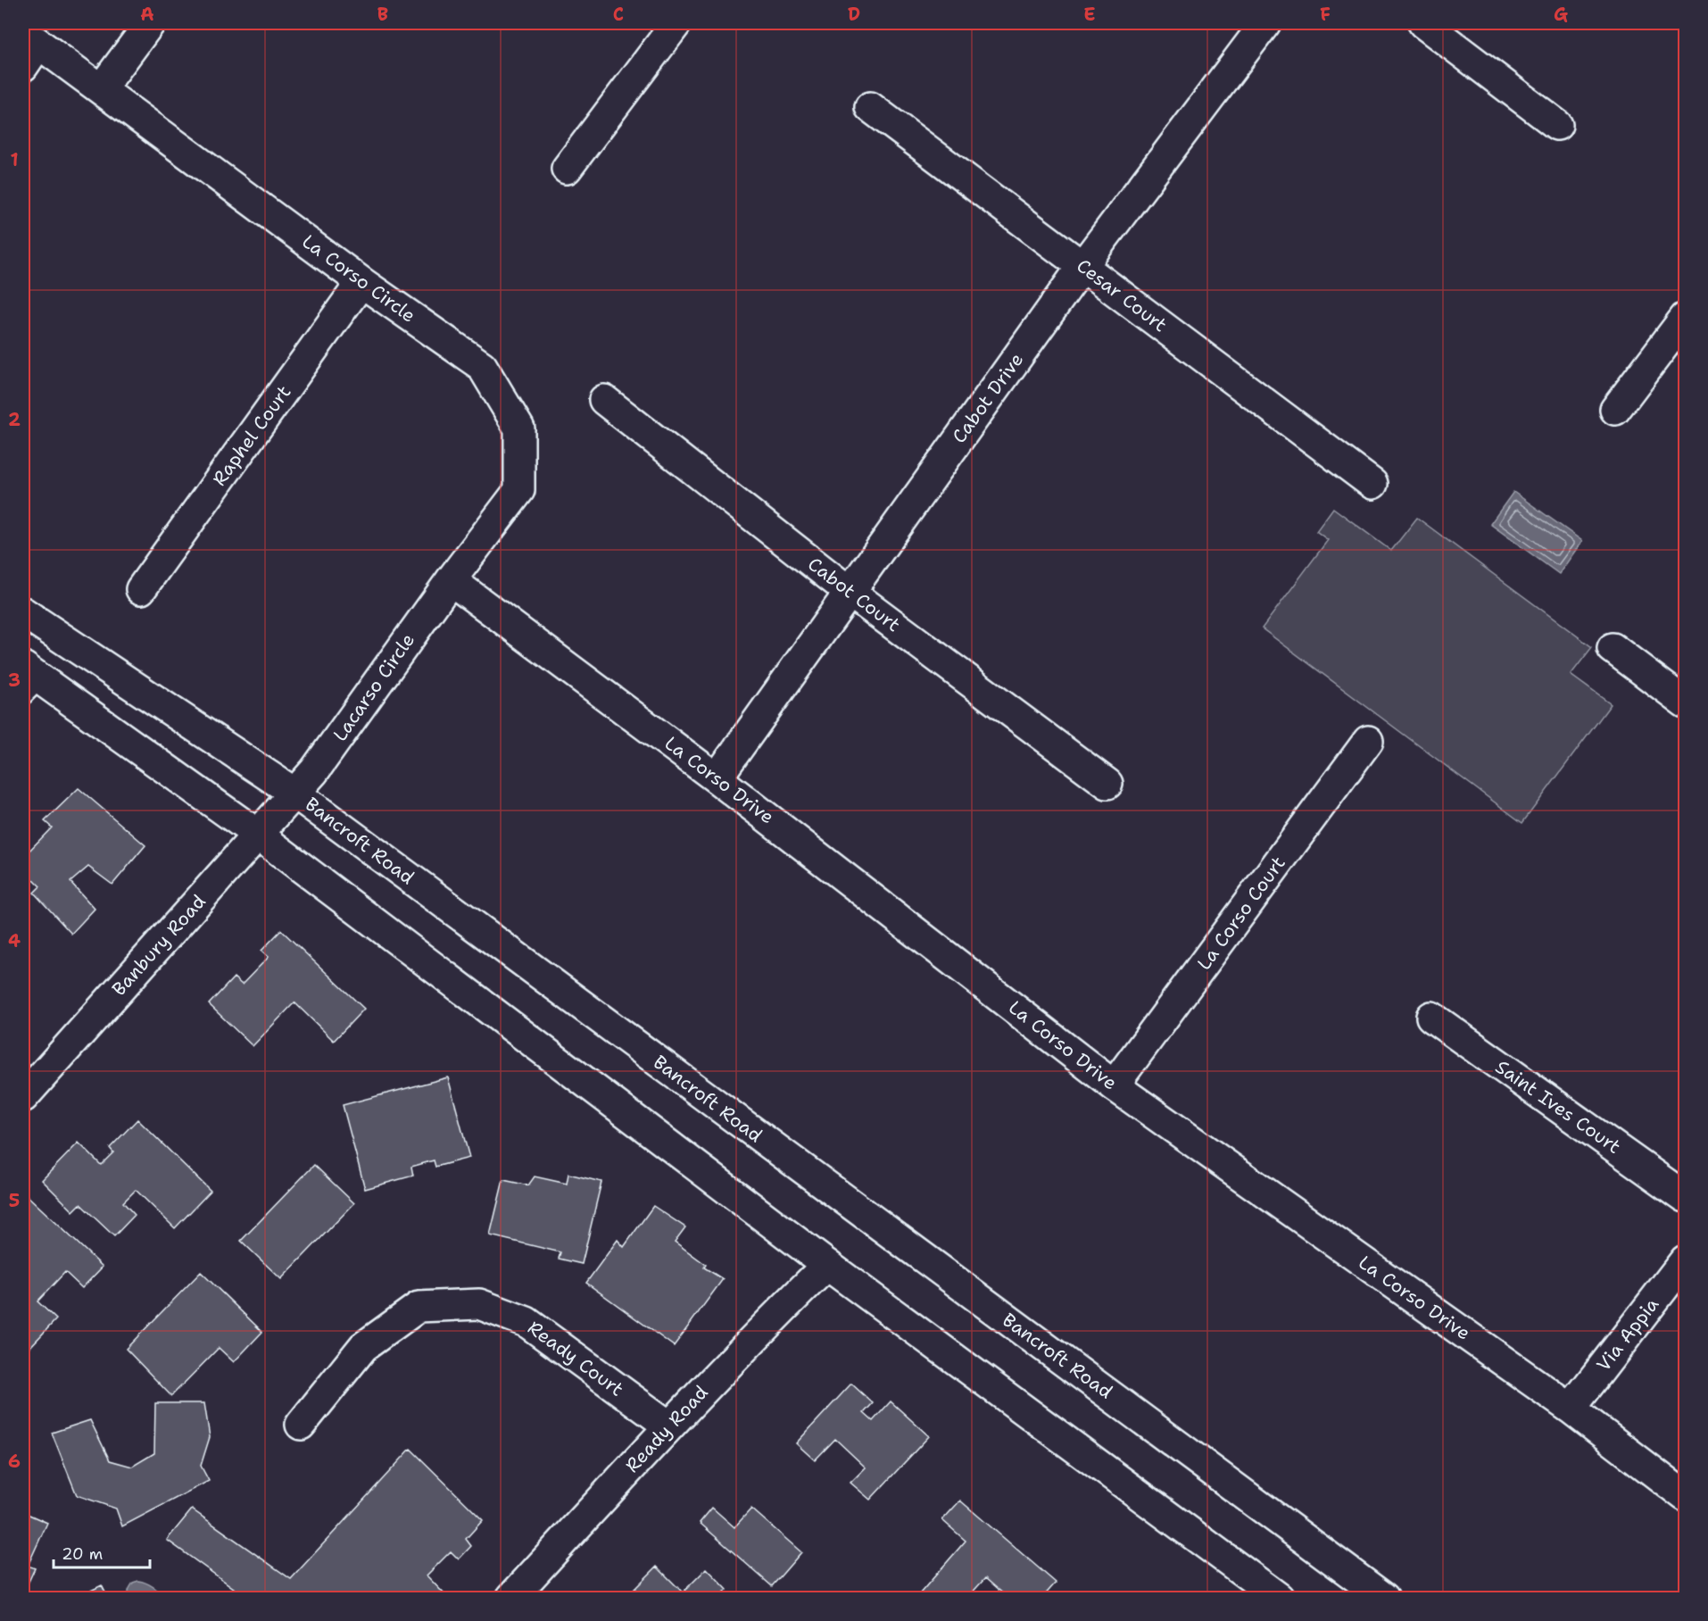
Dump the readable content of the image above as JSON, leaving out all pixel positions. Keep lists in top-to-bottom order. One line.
{"streets":{"street":["La Corso Circle","Cesar Court","Cabot Drive","Raphel Court","Cabot Court","Lacarso Circle","La Corso Drive","Bancroft Road","La Corso Court","Banbury Road","Saint Ives Court","Via Appia","Ready Court","Ready Road"]},"crossings":[["La Corso Circle","Raphel Court"],["La Corso Circle","Lacarso Circle"],["La Corso Circle","La Corso Drive"],["Cesar Court","Cabot Drive"],["Cabot Drive","Cabot Court"],["Cabot Drive","La Corso Drive"],["Lacarso Circle","La Corso Drive"],["Lacarso Circle","Bancroft Road"],["Lacarso Circle","Banbury Road"],["La Corso Drive","La Corso Court"],["La Corso Drive","Via Appia"],["Bancroft Road","Banbury Road"],["Ready Court","Ready Road"]],"scale_bar":"20 m","grid":{"columns":["A","B","C","D","E","F","G"],"rows":["1","2","3","4","5","6"]}}
